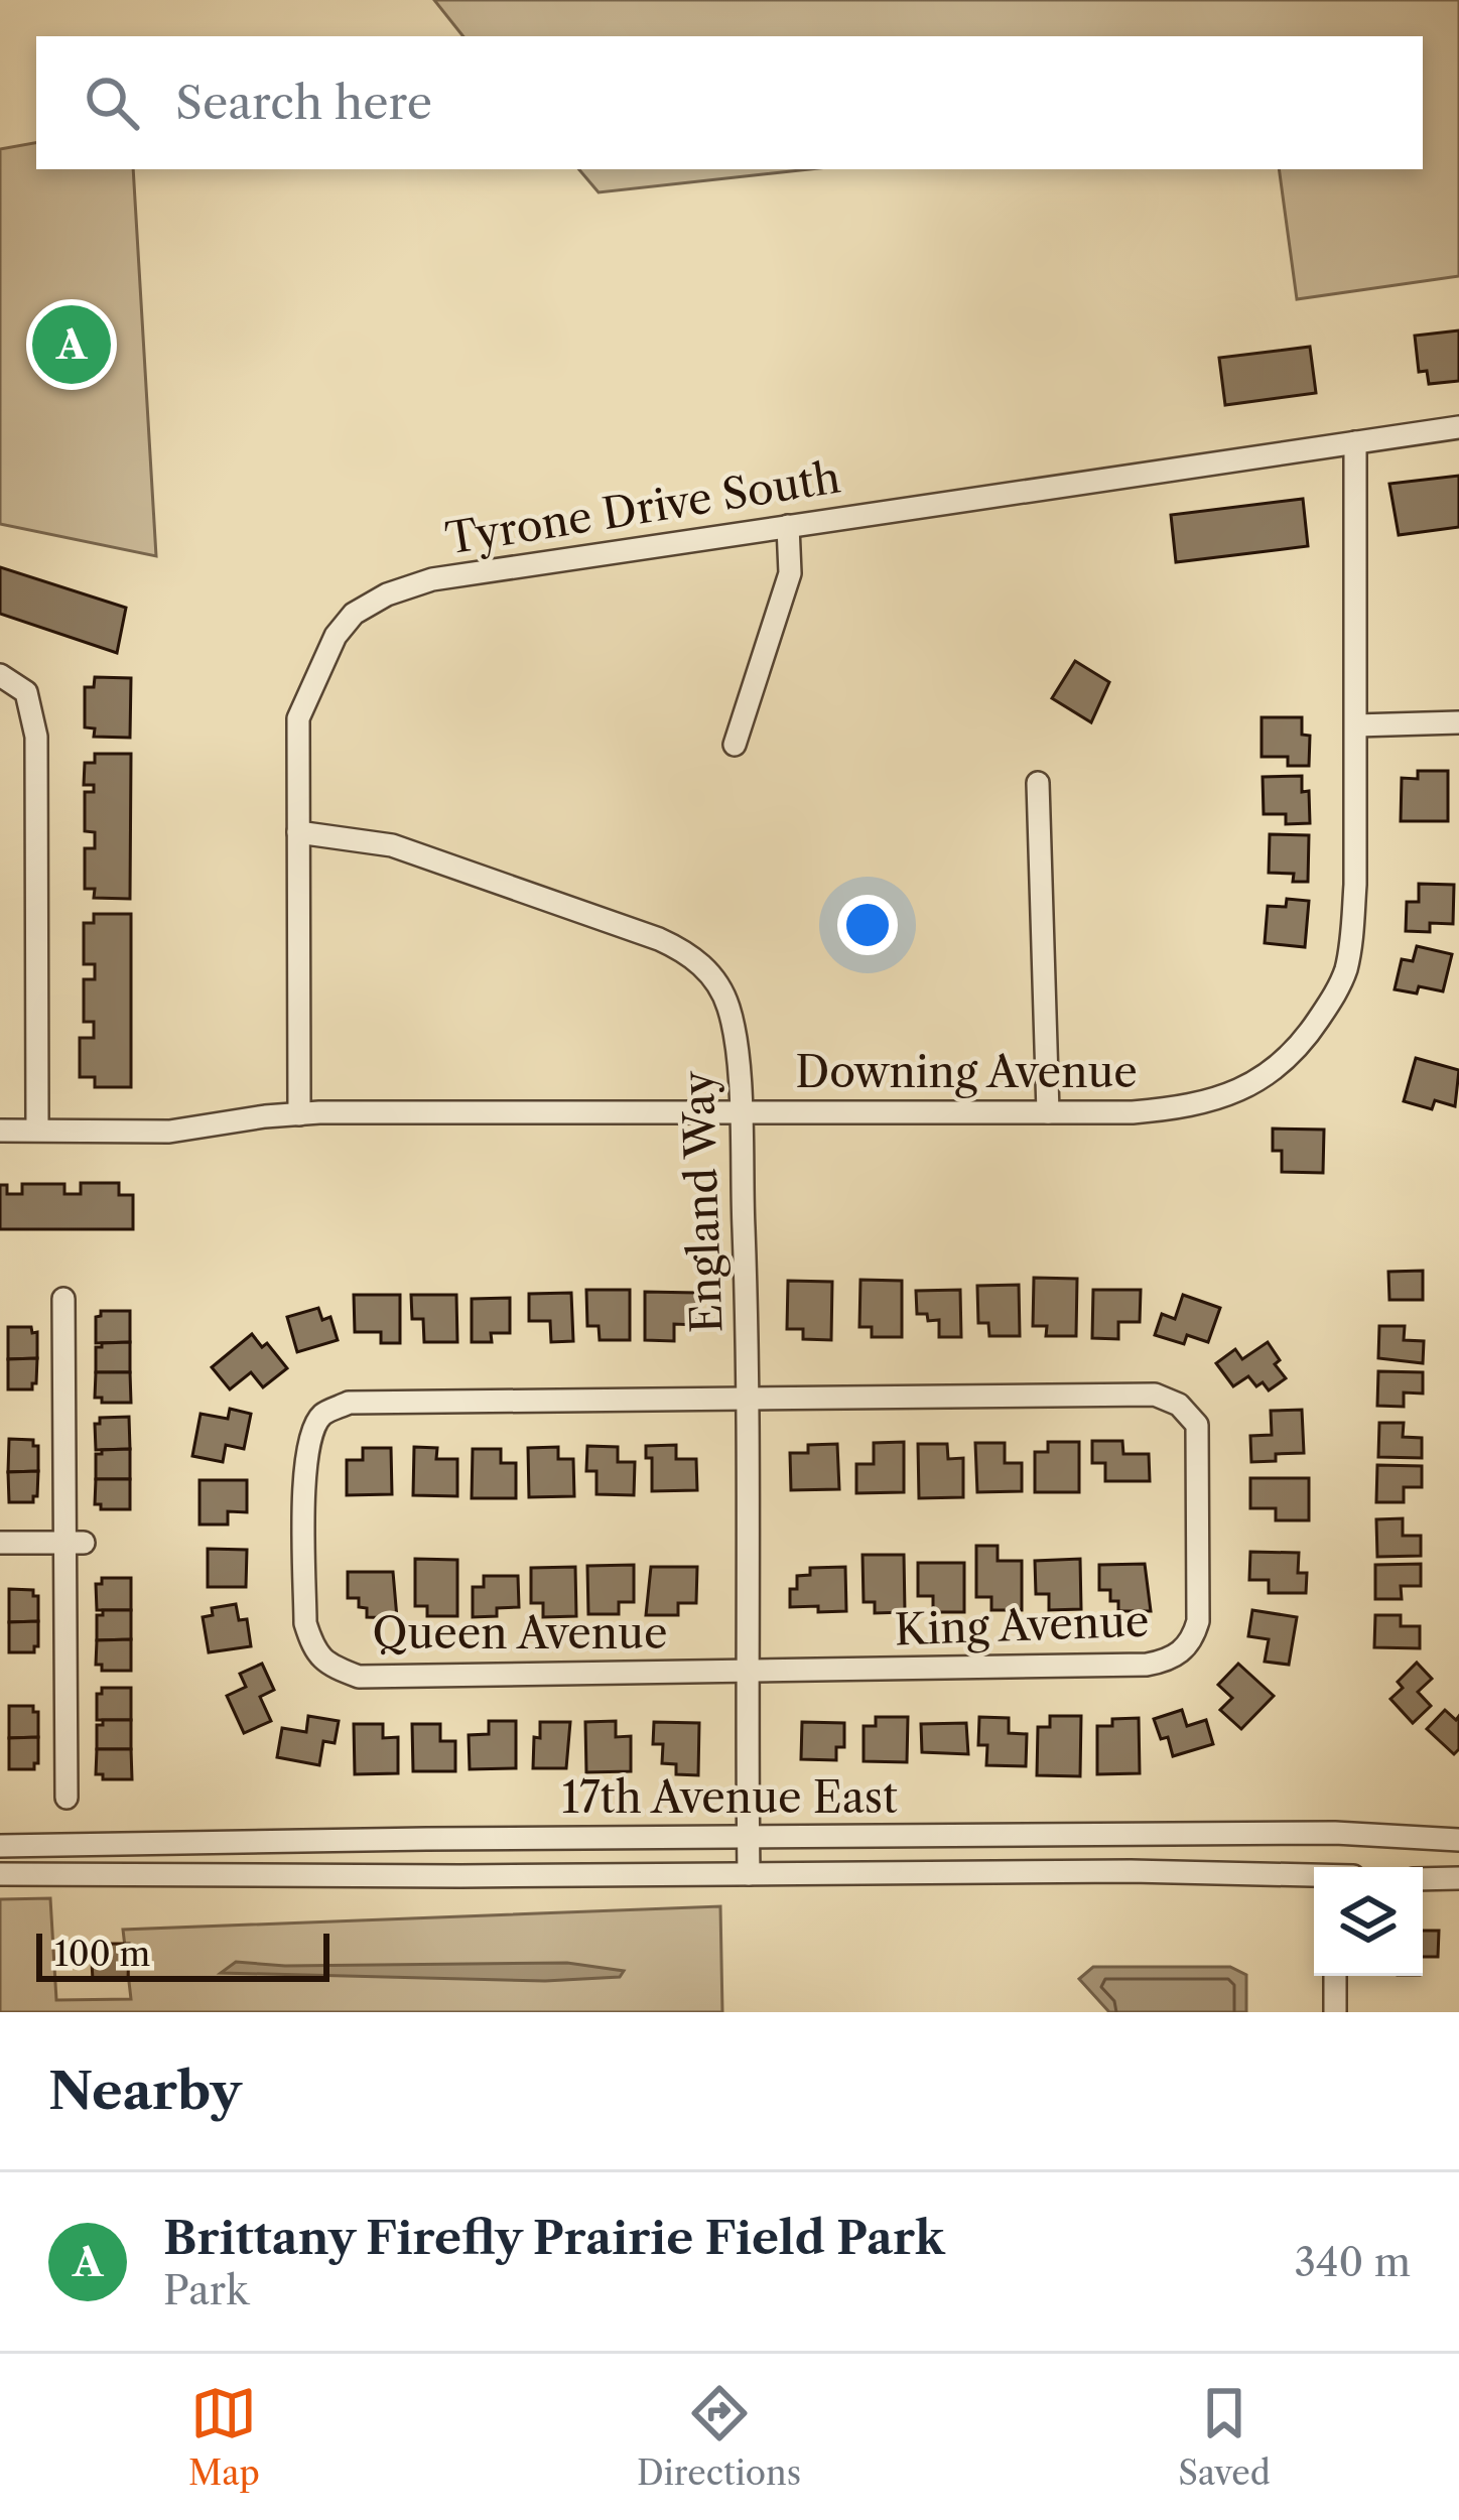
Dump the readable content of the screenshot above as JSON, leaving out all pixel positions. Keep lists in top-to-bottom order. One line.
{"streets":{"street":["Tyrone Drive South","Downing Avenue","England Way","King Avenue","Queen Avenue","17th Avenue East"]},"crossings":[["Tyrone Drive South","Downing Avenue"],["Tyrone Drive South","England Way"],["Downing Avenue","England Way"],["England Way","King Avenue"],["England Way","Queen Avenue"],["England Way","17th Avenue East"],["King Avenue","Queen Avenue"]],"scale_bar":"100 m","page":{"search":"Search here","pins":"A","scale":"100 m","heading":"Nearby","list":[{"mark":"A","name":"Brittany Firefly Prairie Field Park","note":"Park","value":"340 m"}],"nav":["Map","Directions","Saved"]}}
